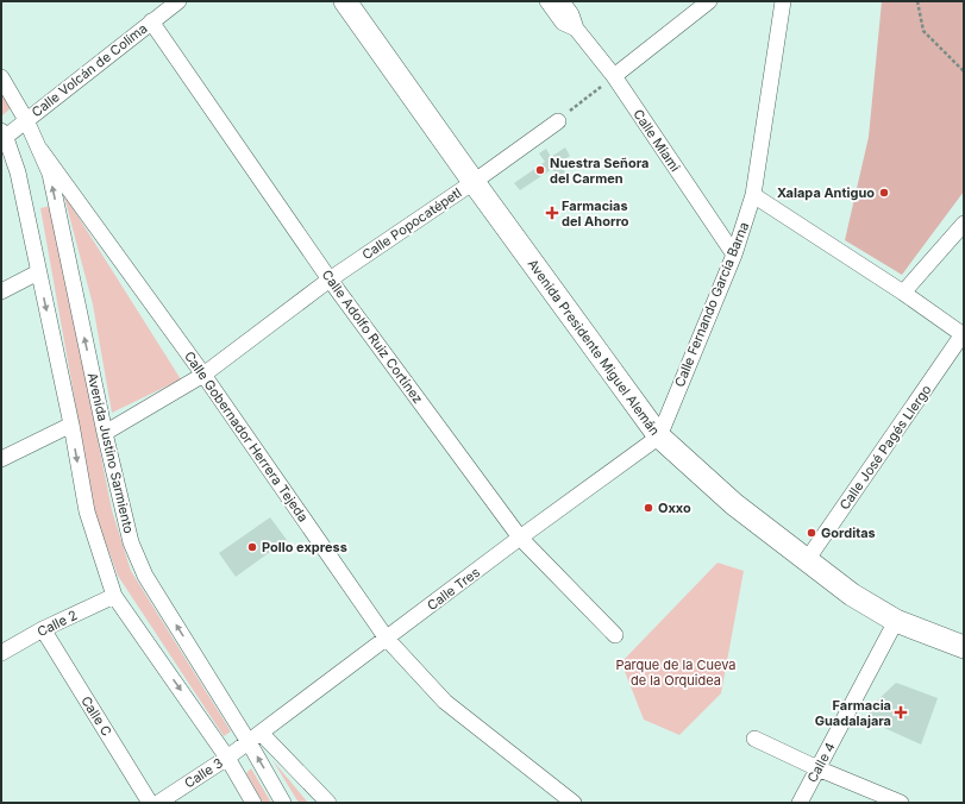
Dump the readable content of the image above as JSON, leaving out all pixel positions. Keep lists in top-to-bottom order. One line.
{"streets":{"main road":["Avenida Presidente Miguel Alemán"],"street":["Calle Volcán de Colima","Calle Miami","Calle Popocatépetl","Calle Fernando García Barna","Calle Adolfo Ruiz Cortínez","Calle Gobernador Herrera Tejeda","Calle José Pagés Llergo","Avenida Justino Sarmiento","Calle Tres","Calle 2","Calle C","Calle 4","Calle 3"]},"crossings":[["Calle Volcán de Colima","Calle Adolfo Ruiz Cortínez"],["Calle Volcán de Colima","Avenida Justino Sarmiento"],["Calle Miami","Calle Fernando García Barna"],["Calle Popocatépetl","Calle Adolfo Ruiz Cortínez"],["Calle Popocatépetl","Avenida Presidente Miguel Alemán"],["Calle Popocatépetl","Calle Gobernador Herrera Tejeda"],["Calle Popocatépetl","Avenida Justino Sarmiento"],["Calle Fernando García Barna","Avenida Presidente Miguel Alemán"],["Calle Fernando García Barna","Calle Tres"],["Calle Adolfo Ruiz Cortínez","Calle Tres"],["Avenida Presidente Miguel Alemán","Calle José Pagés Llergo"],["Avenida Presidente Miguel Alemán","Calle Tres"],["Avenida Presidente Miguel Alemán","Calle 4"],["Calle Gobernador Herrera Tejeda","Avenida Justino Sarmiento"],["Calle Gobernador Herrera Tejeda","Calle Tres"],["Avenida Justino Sarmiento","Calle Tres"],["Avenida Justino Sarmiento","Calle 3"],["Calle Tres","Calle 3"],["Calle 2","Calle C"]],"parks":["Parque de la Cueva de la Orquidea"],"places":{"other":["Nuestra Señora del Carmen","Xalapa Antiguo","Oxxo","Gorditas","Pollo express"],"health":["Farmacias del Ahorro","Farmacia Guadalajara"]}}
